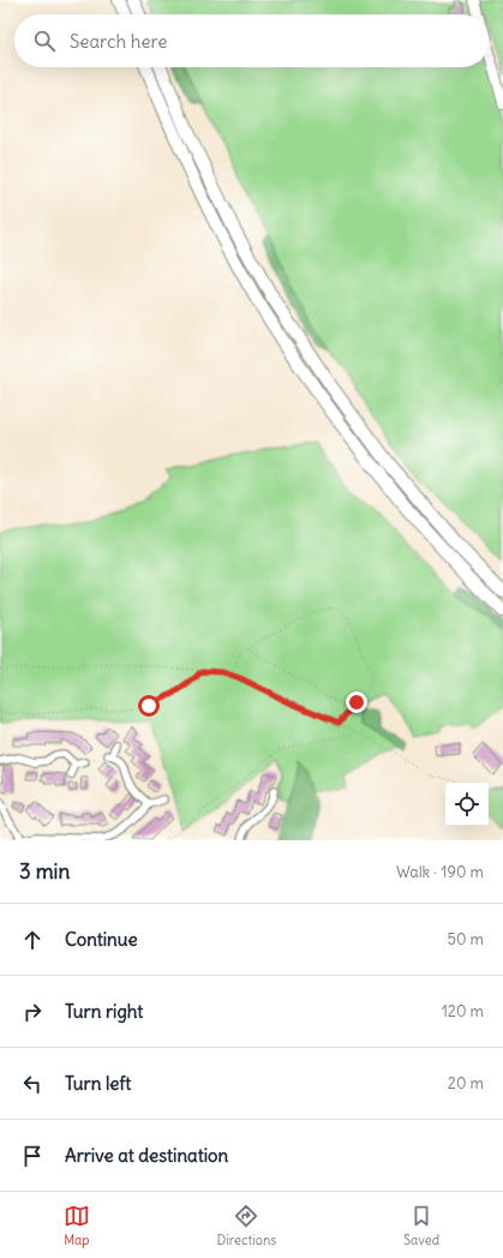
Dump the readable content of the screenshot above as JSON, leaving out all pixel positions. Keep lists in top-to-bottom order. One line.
{"page":{"search":"Search here","heading":["3 min","Walk · 190 m"],"list":[["Continue","50 m"],["Turn right","120 m"],["Turn left","20 m"],"Arrive at destination"],"nav":["Map","Directions","Saved"]}}
